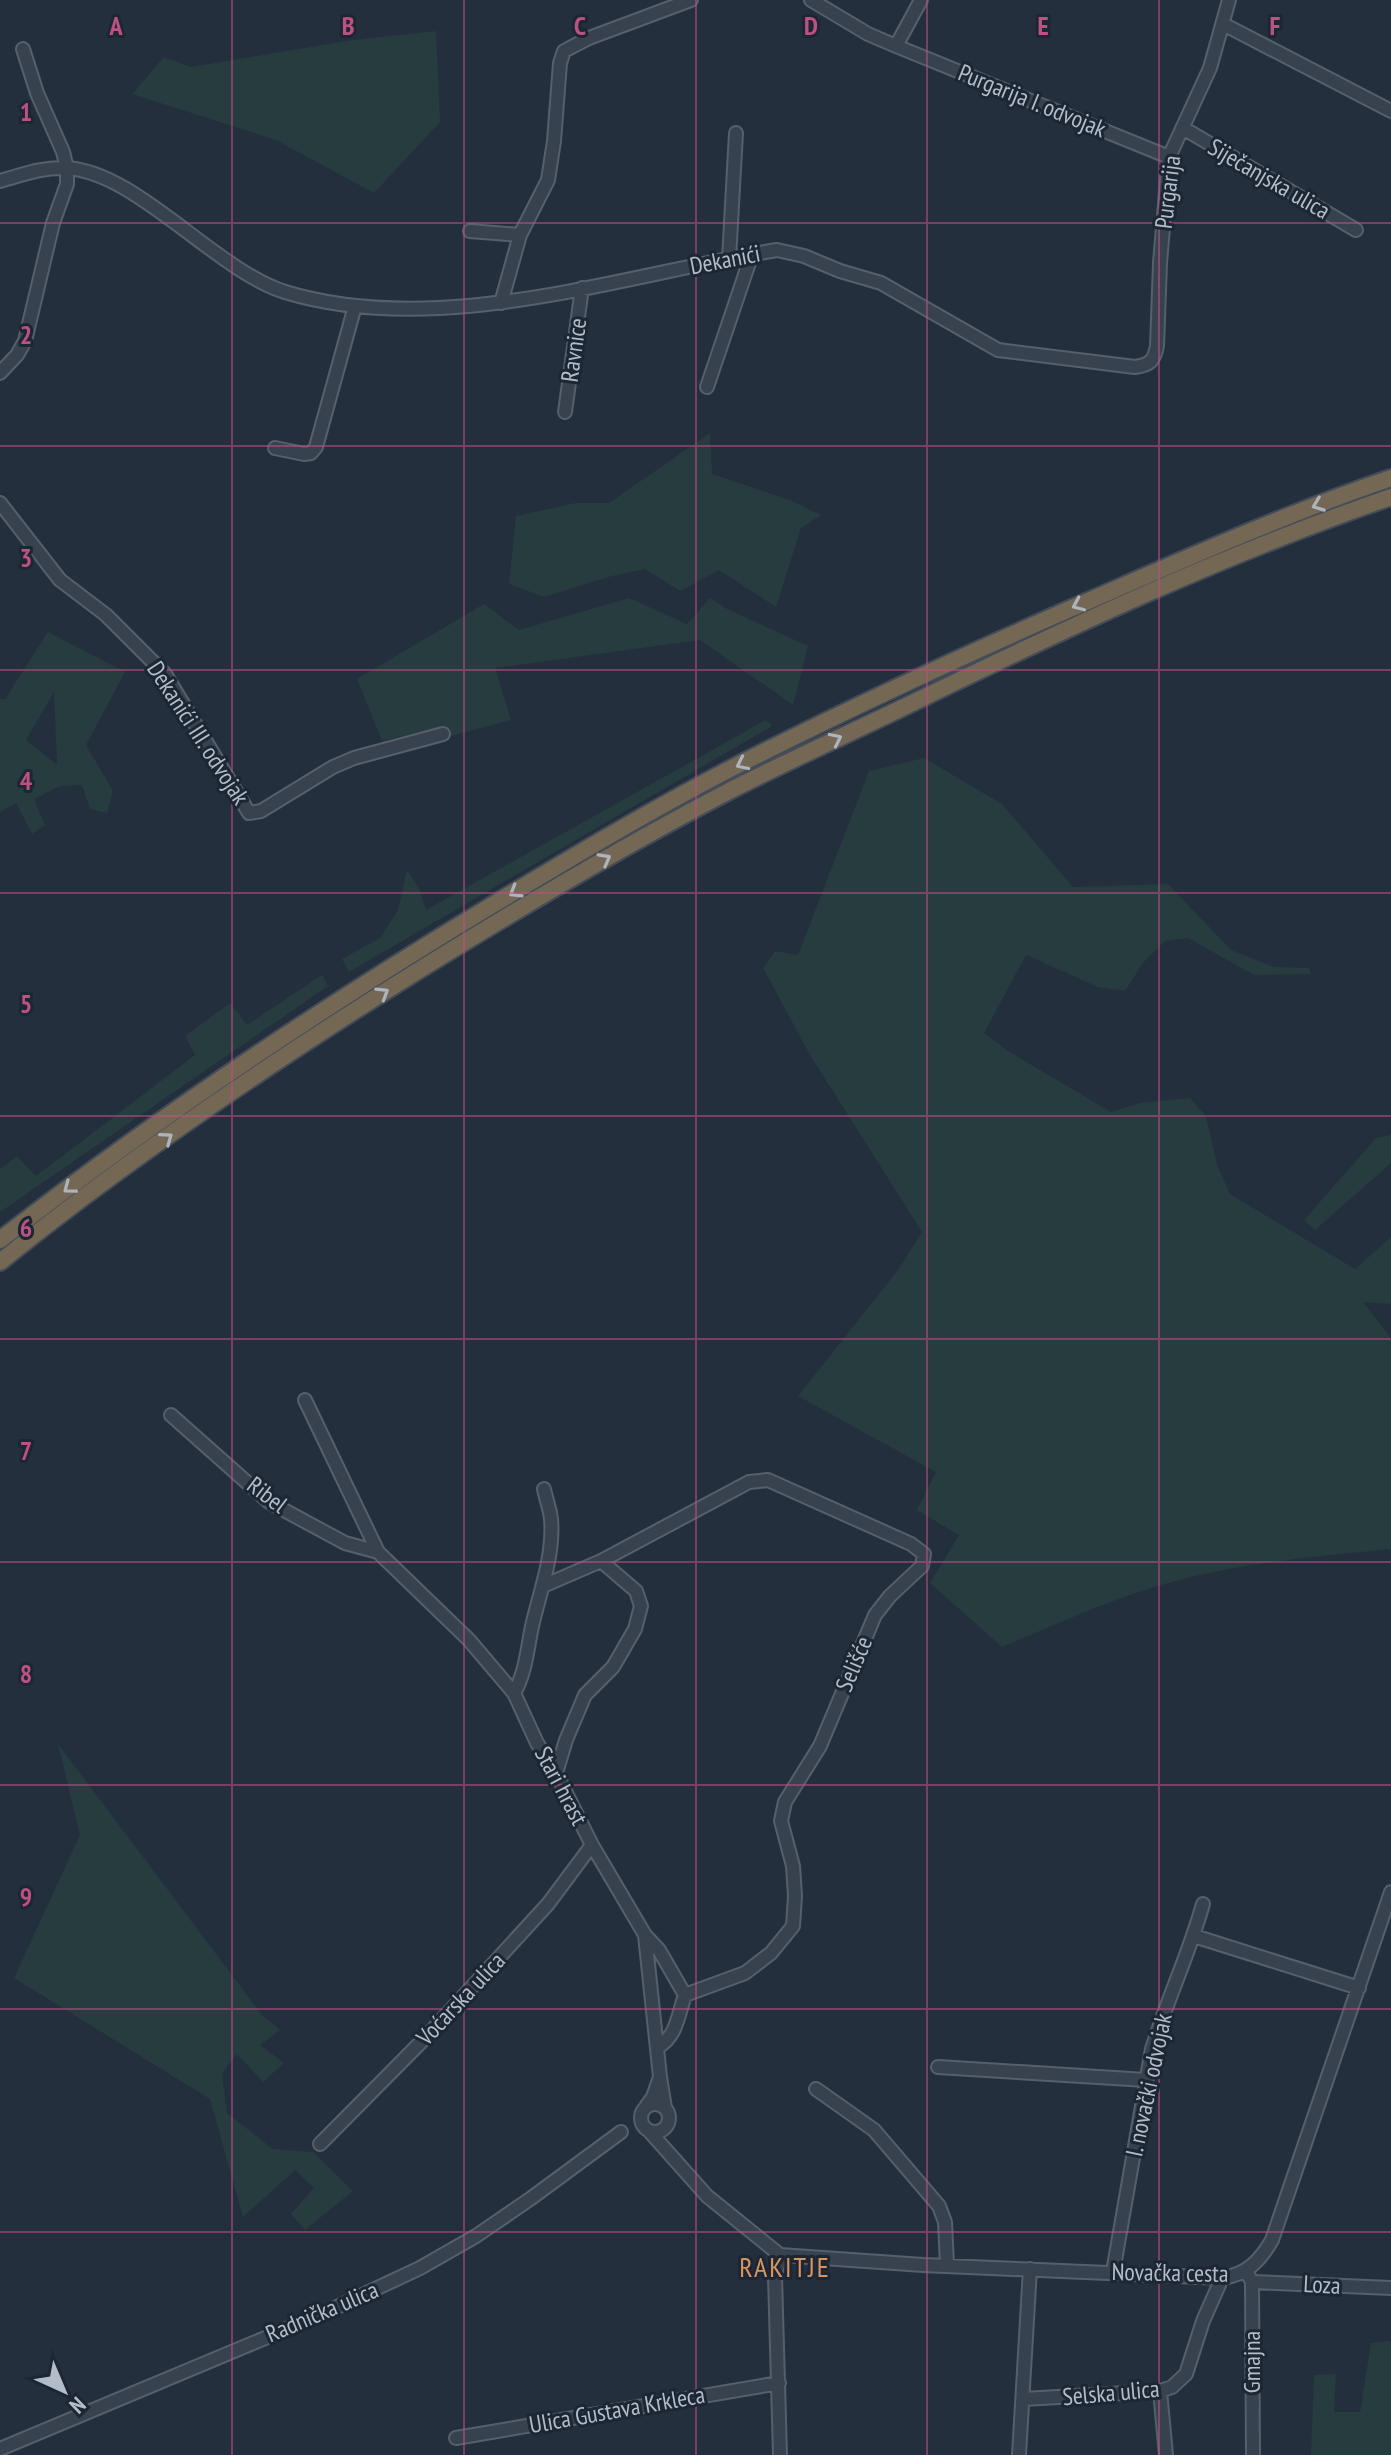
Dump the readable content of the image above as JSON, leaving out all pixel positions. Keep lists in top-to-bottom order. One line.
{"streets":{"street":["Purgarija I. odvojak","Siječanjska ulica","Purgarija","Dekanići","Ravnice","Dekanići III. odvojak","Ribel","Selišće","Stari hrast","Voćarska ulica","I. novački odvojak","Novačka cesta","Loza","Radnička ulica","Gmajna","Selska ulica","Ulica Gustava Krkleca"]},"crossings":[["Purgarija I. odvojak","Purgarija"],["Siječanjska ulica","Purgarija"],["Purgarija","Dekanići"],["Dekanići","Ravnice"],["Ribel","Stari hrast"],["Stari hrast","Voćarska ulica"],["Stari hrast","Radnička ulica"],["I. novački odvojak","Novačka cesta"],["Novačka cesta","Loza"],["Novačka cesta","Gmajna"],["Novačka cesta","Selska ulica"],["Loza","Gmajna"]],"districts":["RAKITJE"],"north":"bottom right","grid":{"columns":["A","B","C","D","E","F"],"rows":["1","2","3","4","5","6","7","8","9"]}}
